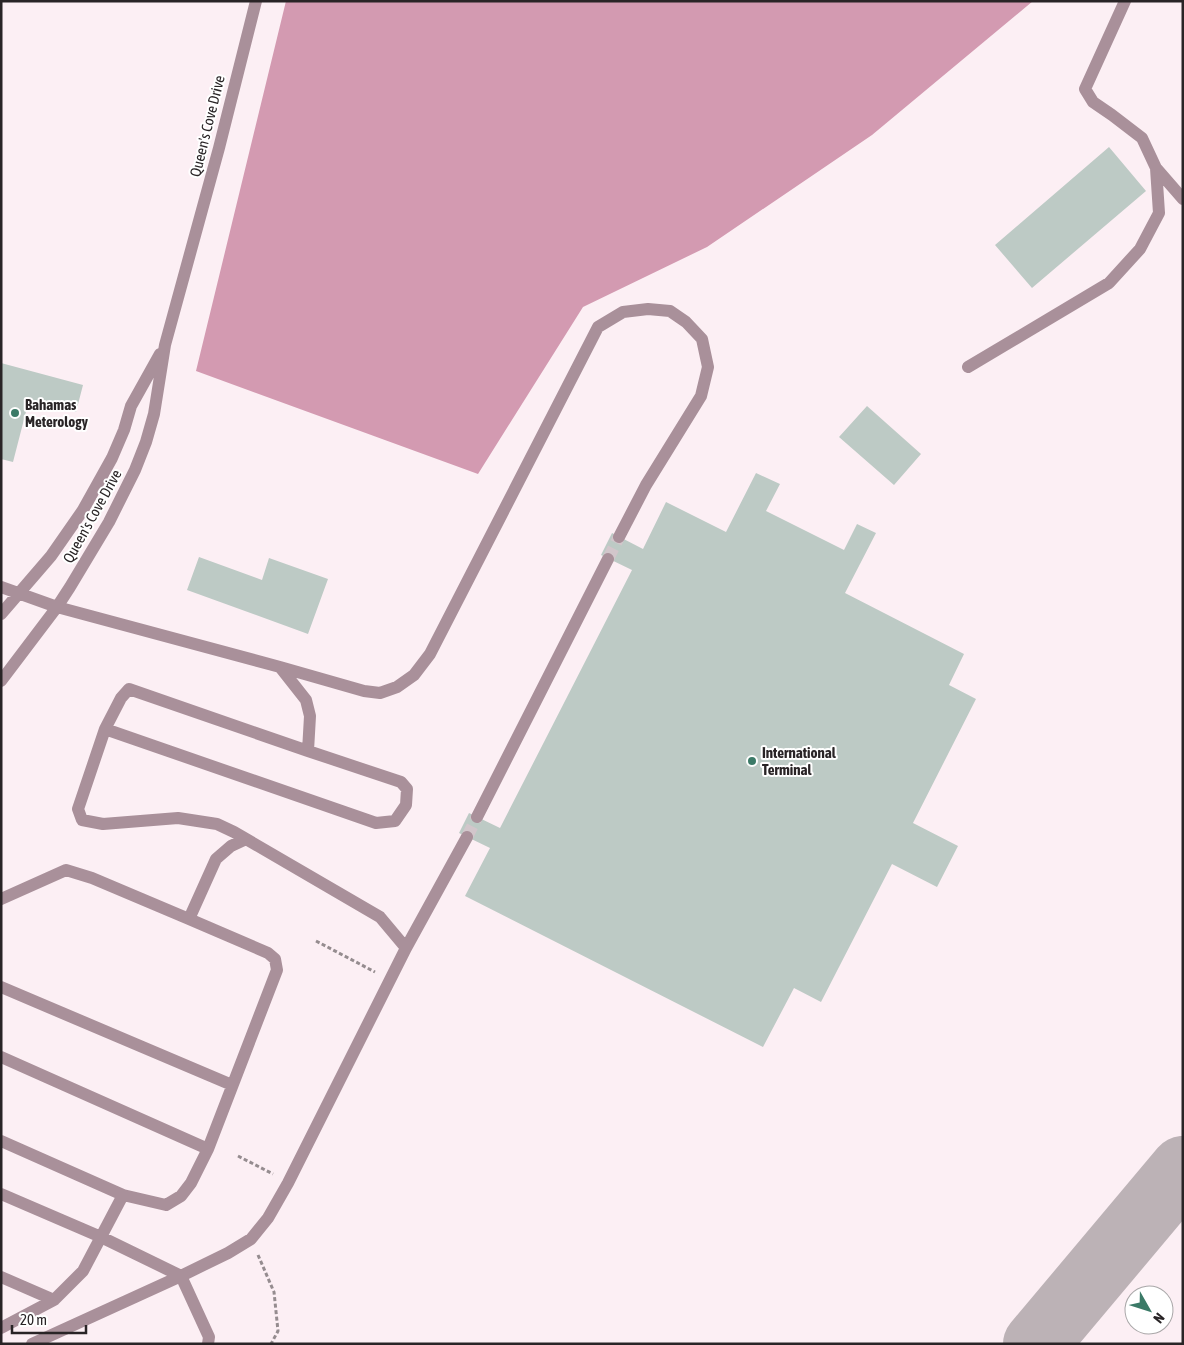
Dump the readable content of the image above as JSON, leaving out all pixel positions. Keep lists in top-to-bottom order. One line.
{"streets":{"street":["Queen's Cove Drive"]},"places":["Bahamas Meterology","International Terminal"],"scale_bar":"20 m","north":"bottom right"}
